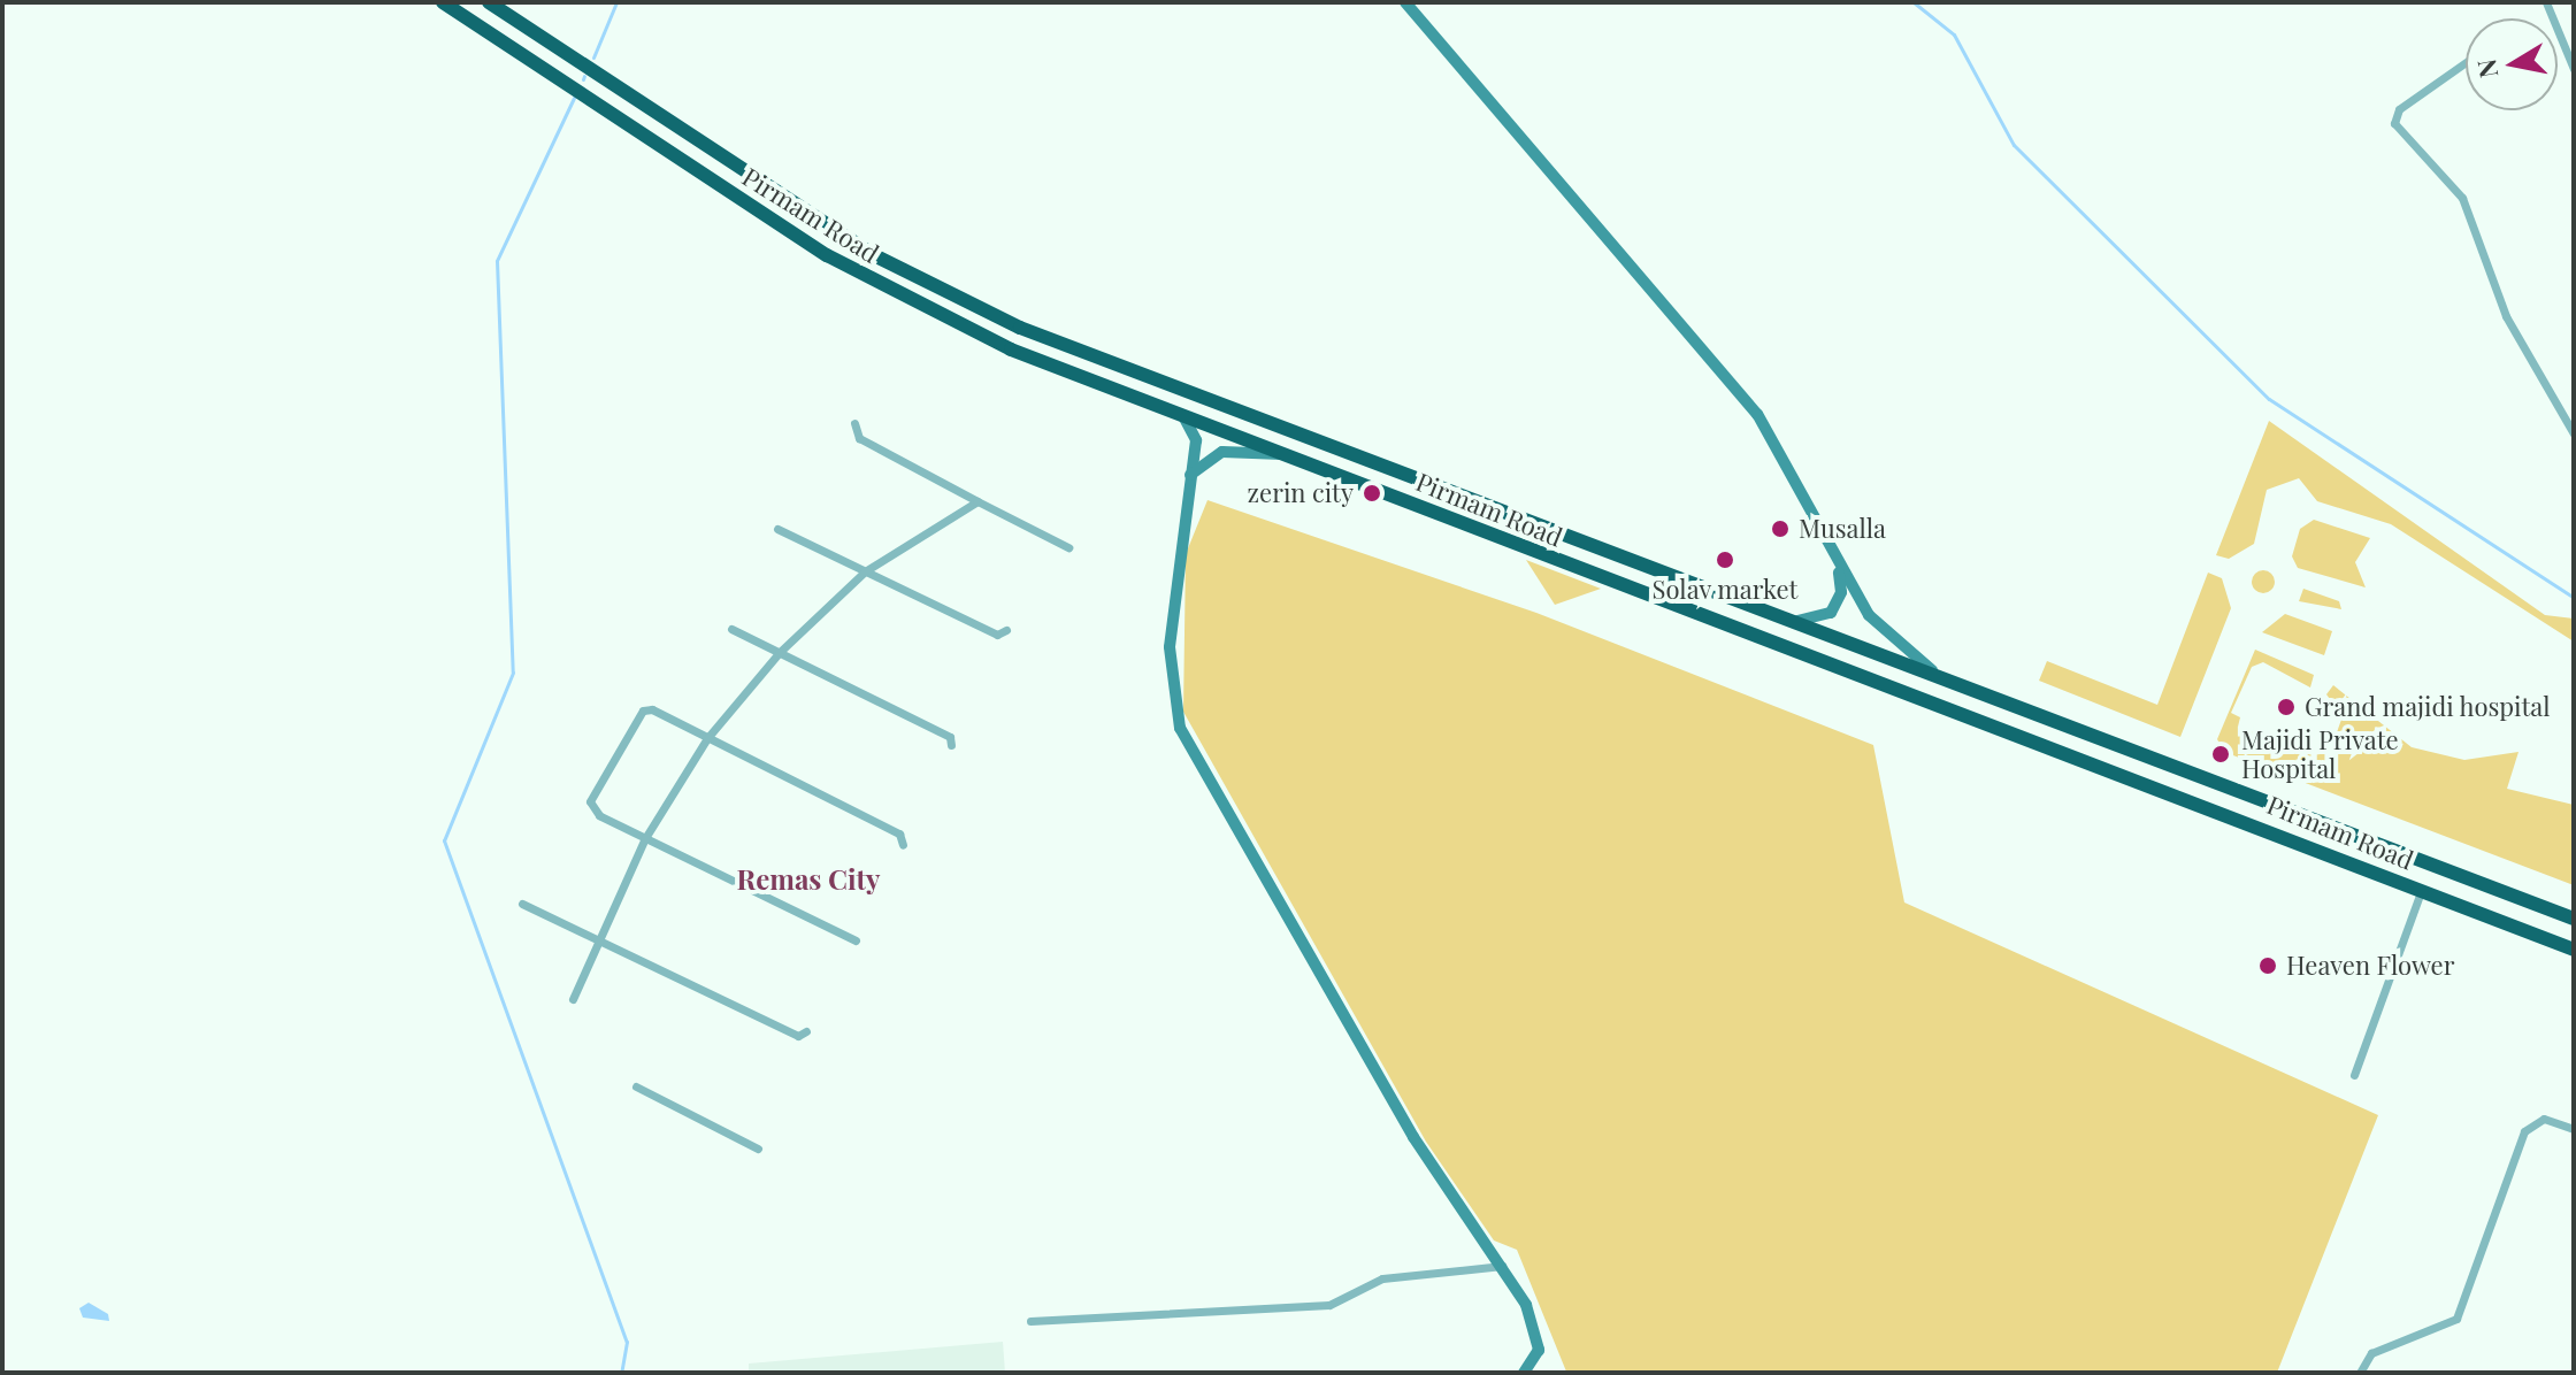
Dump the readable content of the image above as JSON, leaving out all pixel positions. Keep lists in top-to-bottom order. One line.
{"streets":{"highway":["Pirmam Road"]},"districts":["Remas City"],"places":["zerin city","Musalla","Solav market","Grand majidi hospital","Majidi Private Hospital","Heaven Flower"],"north":"left"}
